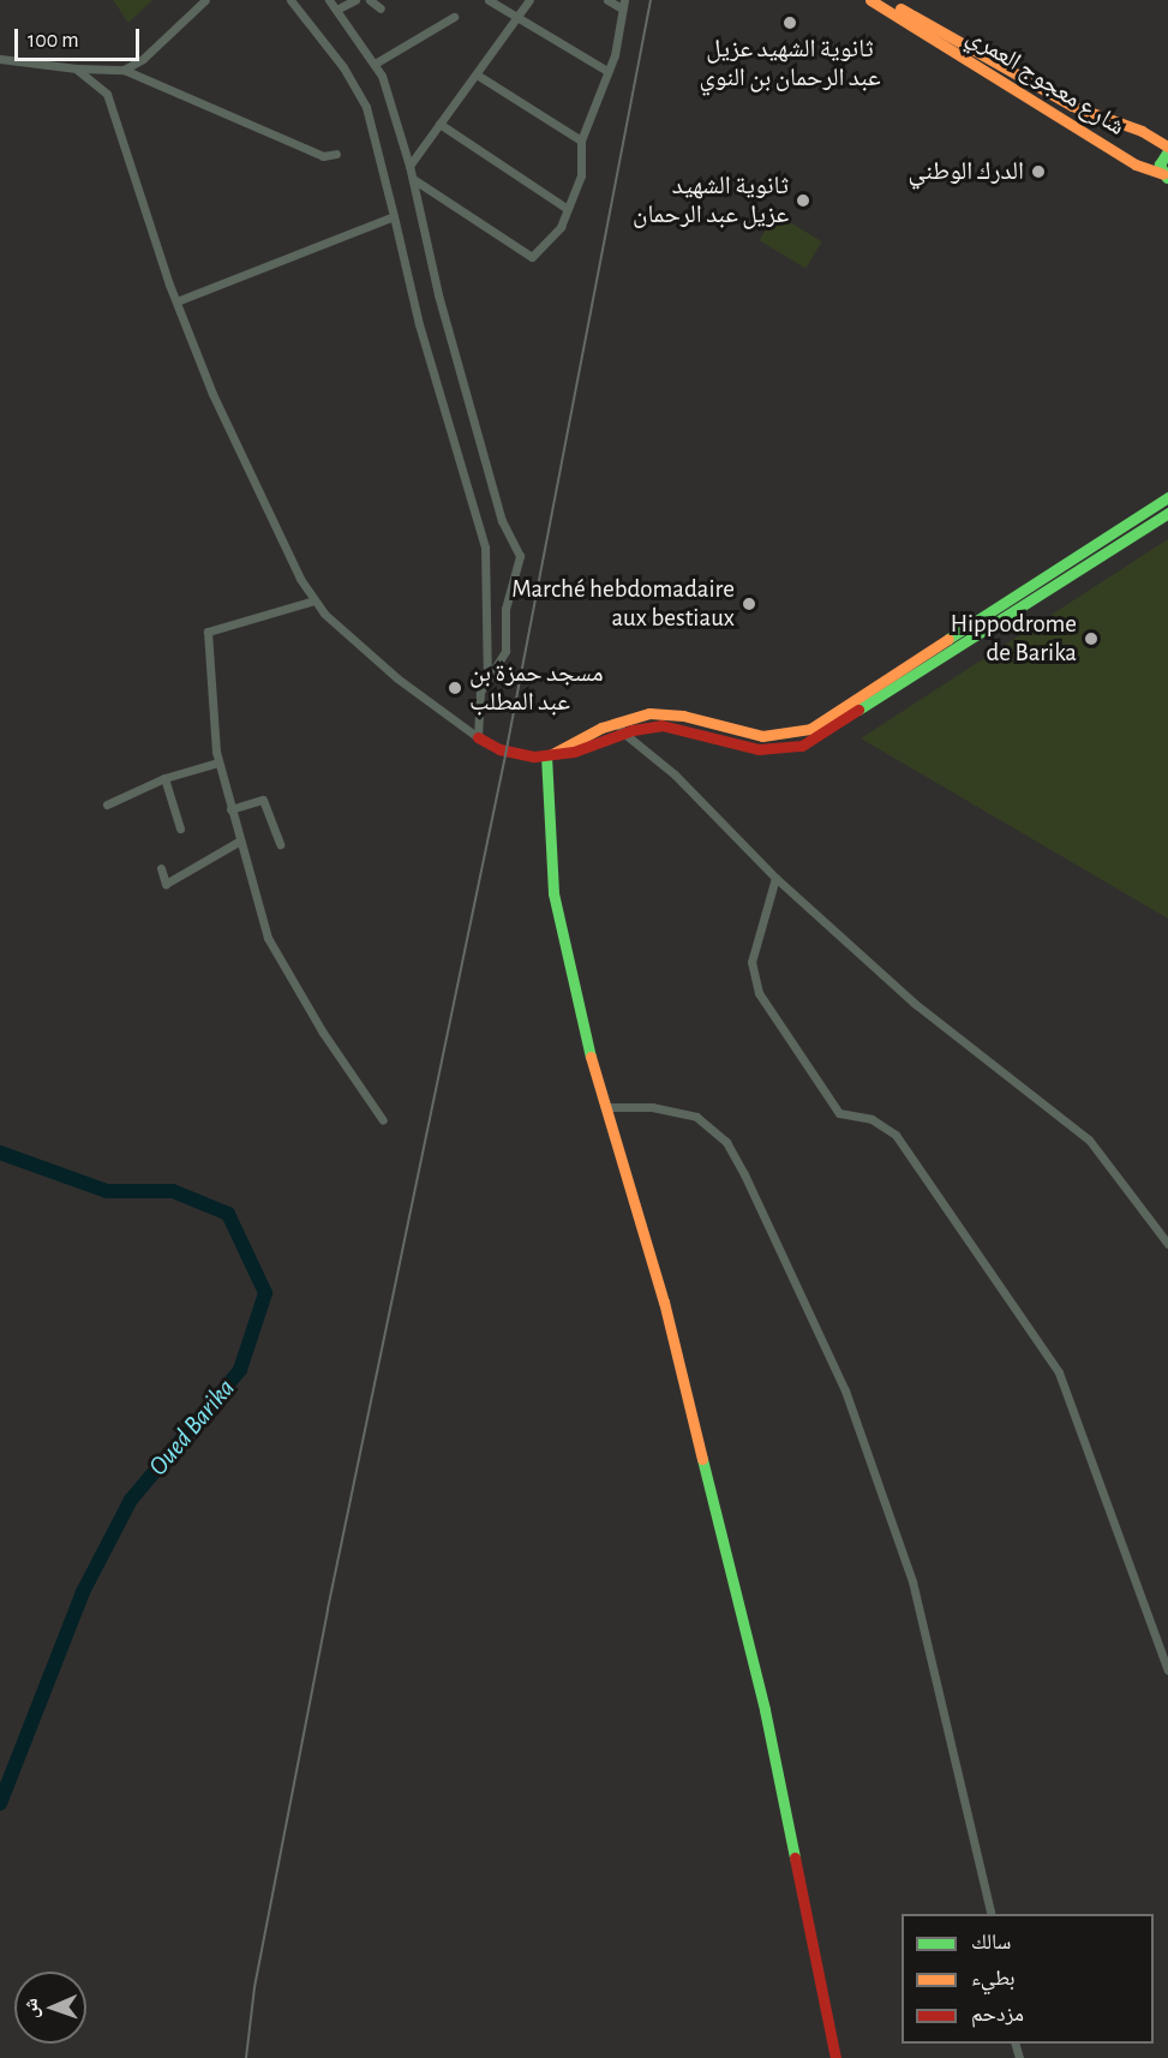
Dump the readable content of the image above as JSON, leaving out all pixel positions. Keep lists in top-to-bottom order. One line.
{"streets":{"street":["شارع معجوج العمري"]},"water":["Oued Barika"],"places":["ثانوية الشهيد عزيل عبد الرحمان بن النوي","الدرك الوطني","ثانوية الشهيد عزيل عبد الرحمان","Marché hebdomadaire aux bestiaux","Hippodrome de Barika","مسجد حمزة بن عبد المطلب"],"legend":["سالك","بطيء","مزدحم"],"scale_bar":"100 m","north":"left"}
